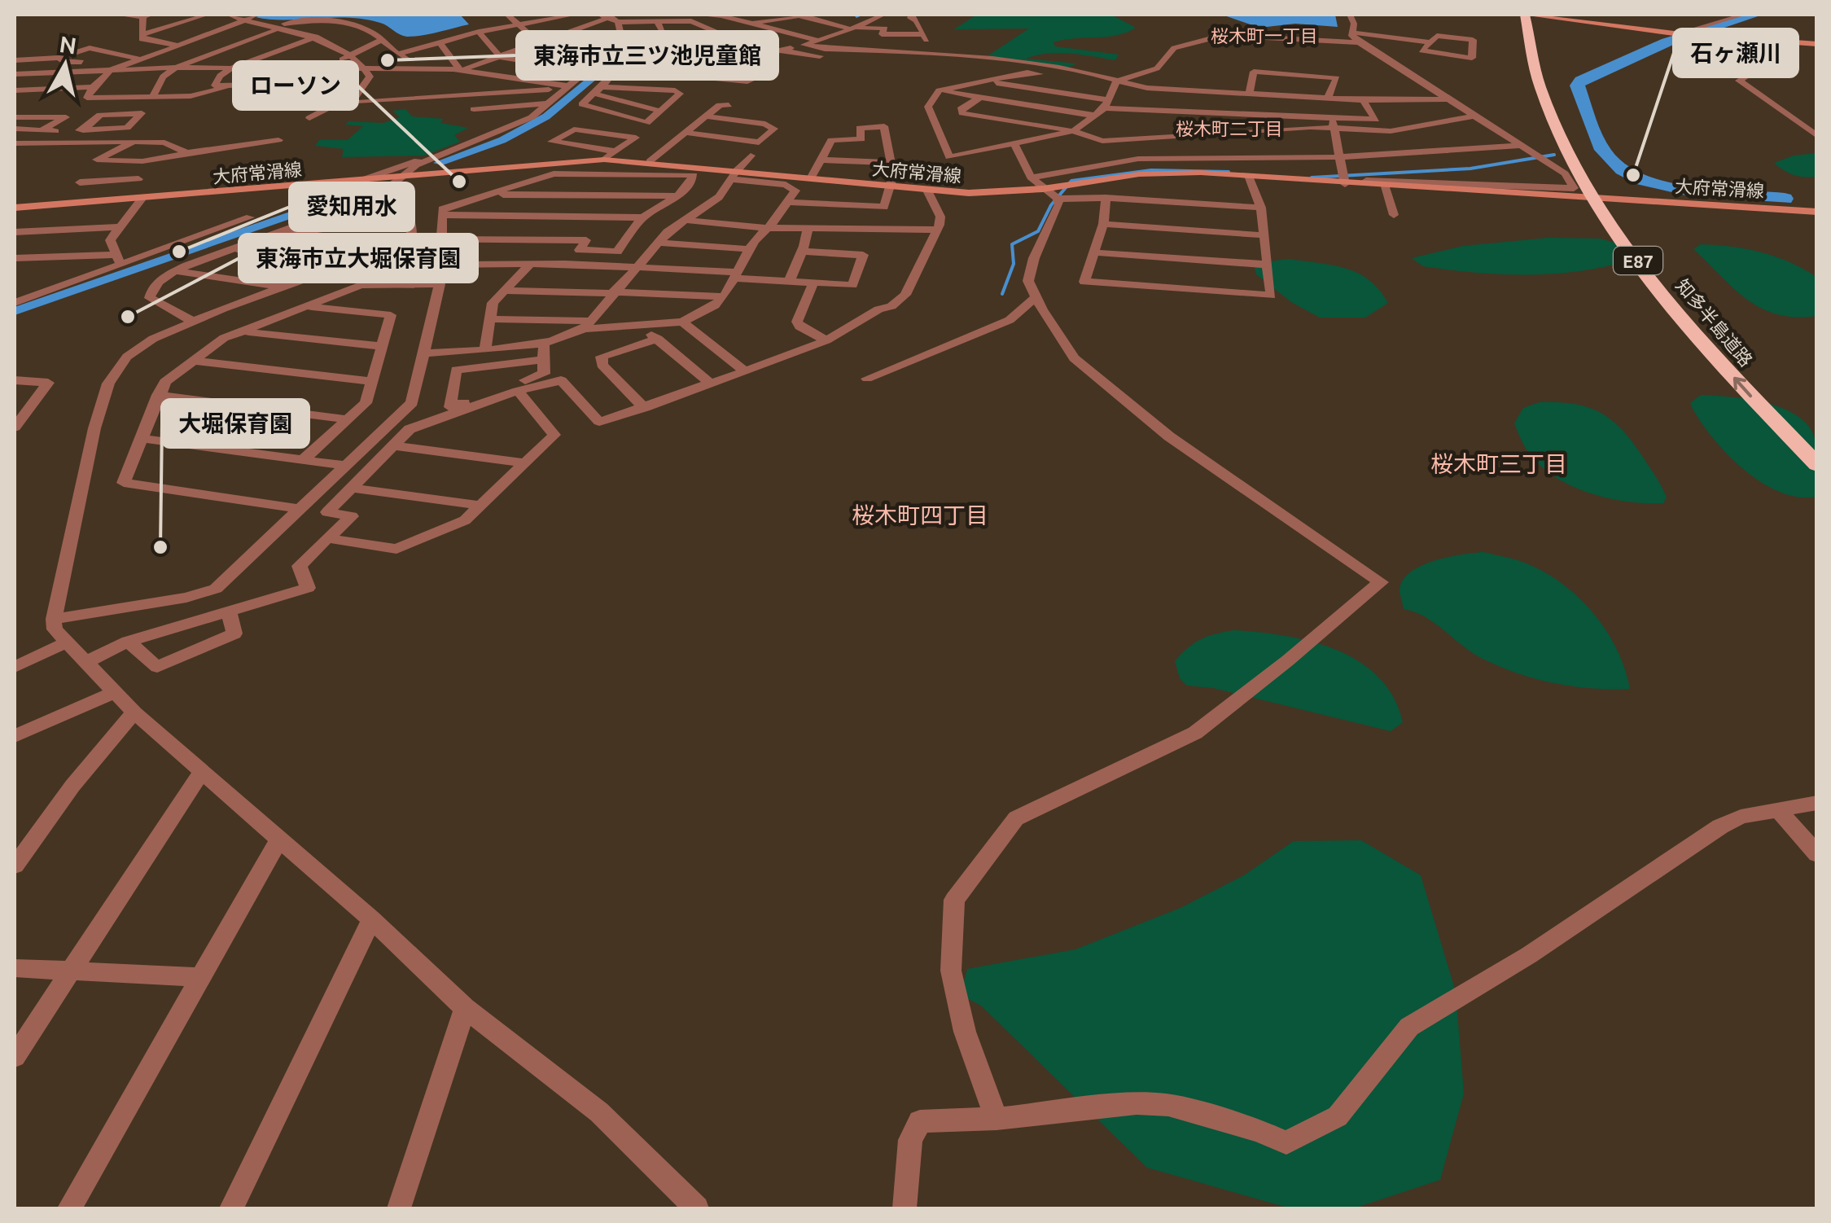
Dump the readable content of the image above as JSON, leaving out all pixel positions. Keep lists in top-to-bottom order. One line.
{"streets":{"highway":["E87","知多半島道路"],"main road":["大府常滑線"]},"districts":["桜木町一丁目","桜木町二丁目","桜木町三丁目","桜木町四丁目"],"places":["東海市立三ツ池児童館","石ヶ瀬川","ローソン","愛知用水","東海市立大堀保育園","大堀保育園"],"north":"top"}
